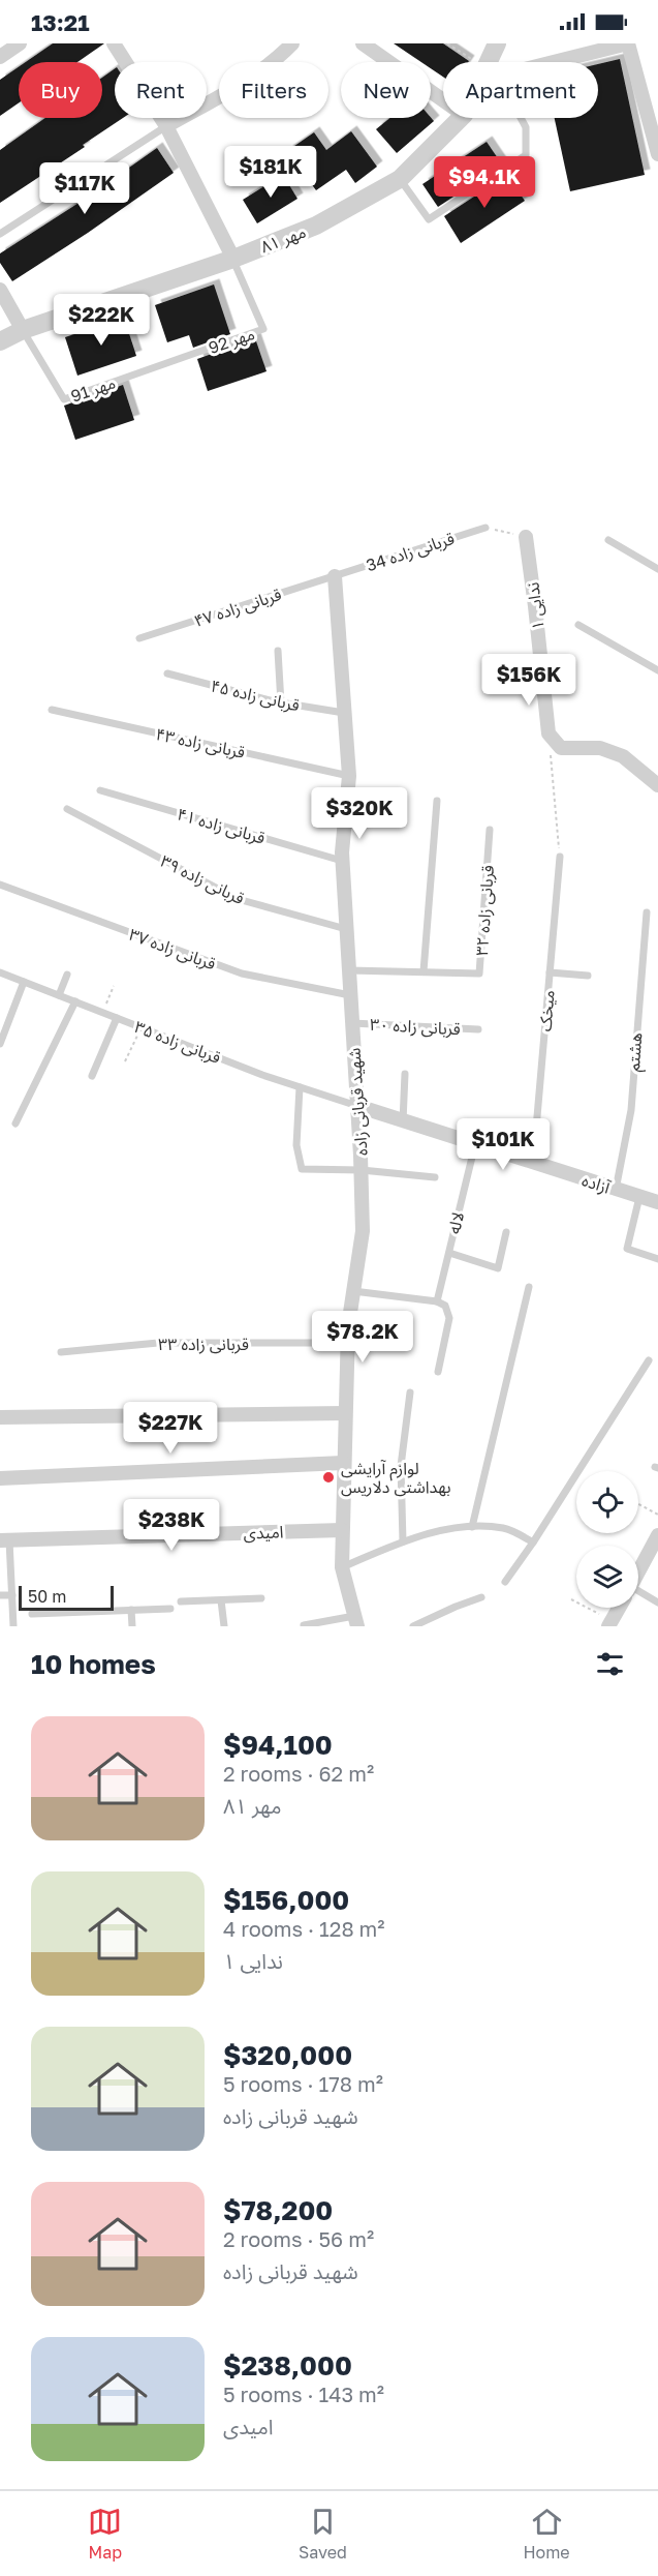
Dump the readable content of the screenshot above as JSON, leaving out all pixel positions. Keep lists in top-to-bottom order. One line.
{"streets":{"street":["مهر ۸۱","ندایی ۱","شهید قربانی زاده","آزاده","امیدی"],"lane":["مهر 92","مهر 91","قربانی زاده 34","قربانی زاده ۴۷","قربانی زاده ۴۵","قربانی زاده ۴۳","قربانی زاده ۴۱","قربانی زاده ۳۹","قربانی زاده ۳۲","قربانی زاده ۳۷","میخک","قربانی زاده ۳۰","قربانی زاده ۳۵","هشتم","لاله","قربانی زاده ۳۳"]},"crossings":[["مهر ۸۱","مهر 92"],["مهر ۸۱","مهر 91"],["مهر 92","مهر 91"],["قربانی زاده 34","قربانی زاده ۴۷"],["قربانی زاده 34","شهید قربانی زاده"],["قربانی زاده ۴۷","شهید قربانی زاده"],["قربانی زاده ۴۵","شهید قربانی زاده"],["قربانی زاده ۴۳","شهید قربانی زاده"],["قربانی زاده ۴۱","شهید قربانی زاده"],["قربانی زاده ۳۹","شهید قربانی زاده"],["قربانی زاده ۳۲","شهید قربانی زاده"],["قربانی زاده ۳۷","شهید قربانی زاده"],["میخک","آزاده"],["قربانی زاده ۳۰","شهید قربانی زاده"],["قربانی زاده ۳۵","شهید قربانی زاده"],["قربانی زاده ۳۵","آزاده"],["هشتم","آزاده"],["شهید قربانی زاده","آزاده"],["شهید قربانی زاده","قربانی زاده ۳۳"],["شهید قربانی زاده","امیدی"],["آزاده","لاله"]],"places":["لوازم آرایشی بهداشتی دلاریس"],"scale_bar":"50 m","page":{"status":"13:21","chip":["Buy","Rent","Filters","New","Apartment"],"price":["$181K","$94.1K","$117K","$222K","$156K","$320K","$101K","$78.2K","$227K","$238K"],"scale":"50 m","heading":"10 homes","list":[{"name":"$94,100","note":"2 rooms · 62 m² · مهر ۸۱"},{"name":"$156,000","note":"4 rooms · 128 m² · ندایی ۱"},{"name":"$320,000","note":"5 rooms · 178 m² · شهید قربانی زاده"},{"name":"$78,200","note":"2 rooms · 56 m² · شهید قربانی زاده"},{"name":"$238,000","note":"5 rooms · 143 m² · امیدی"}],"tabs":["Map","Saved","Home"]}}
